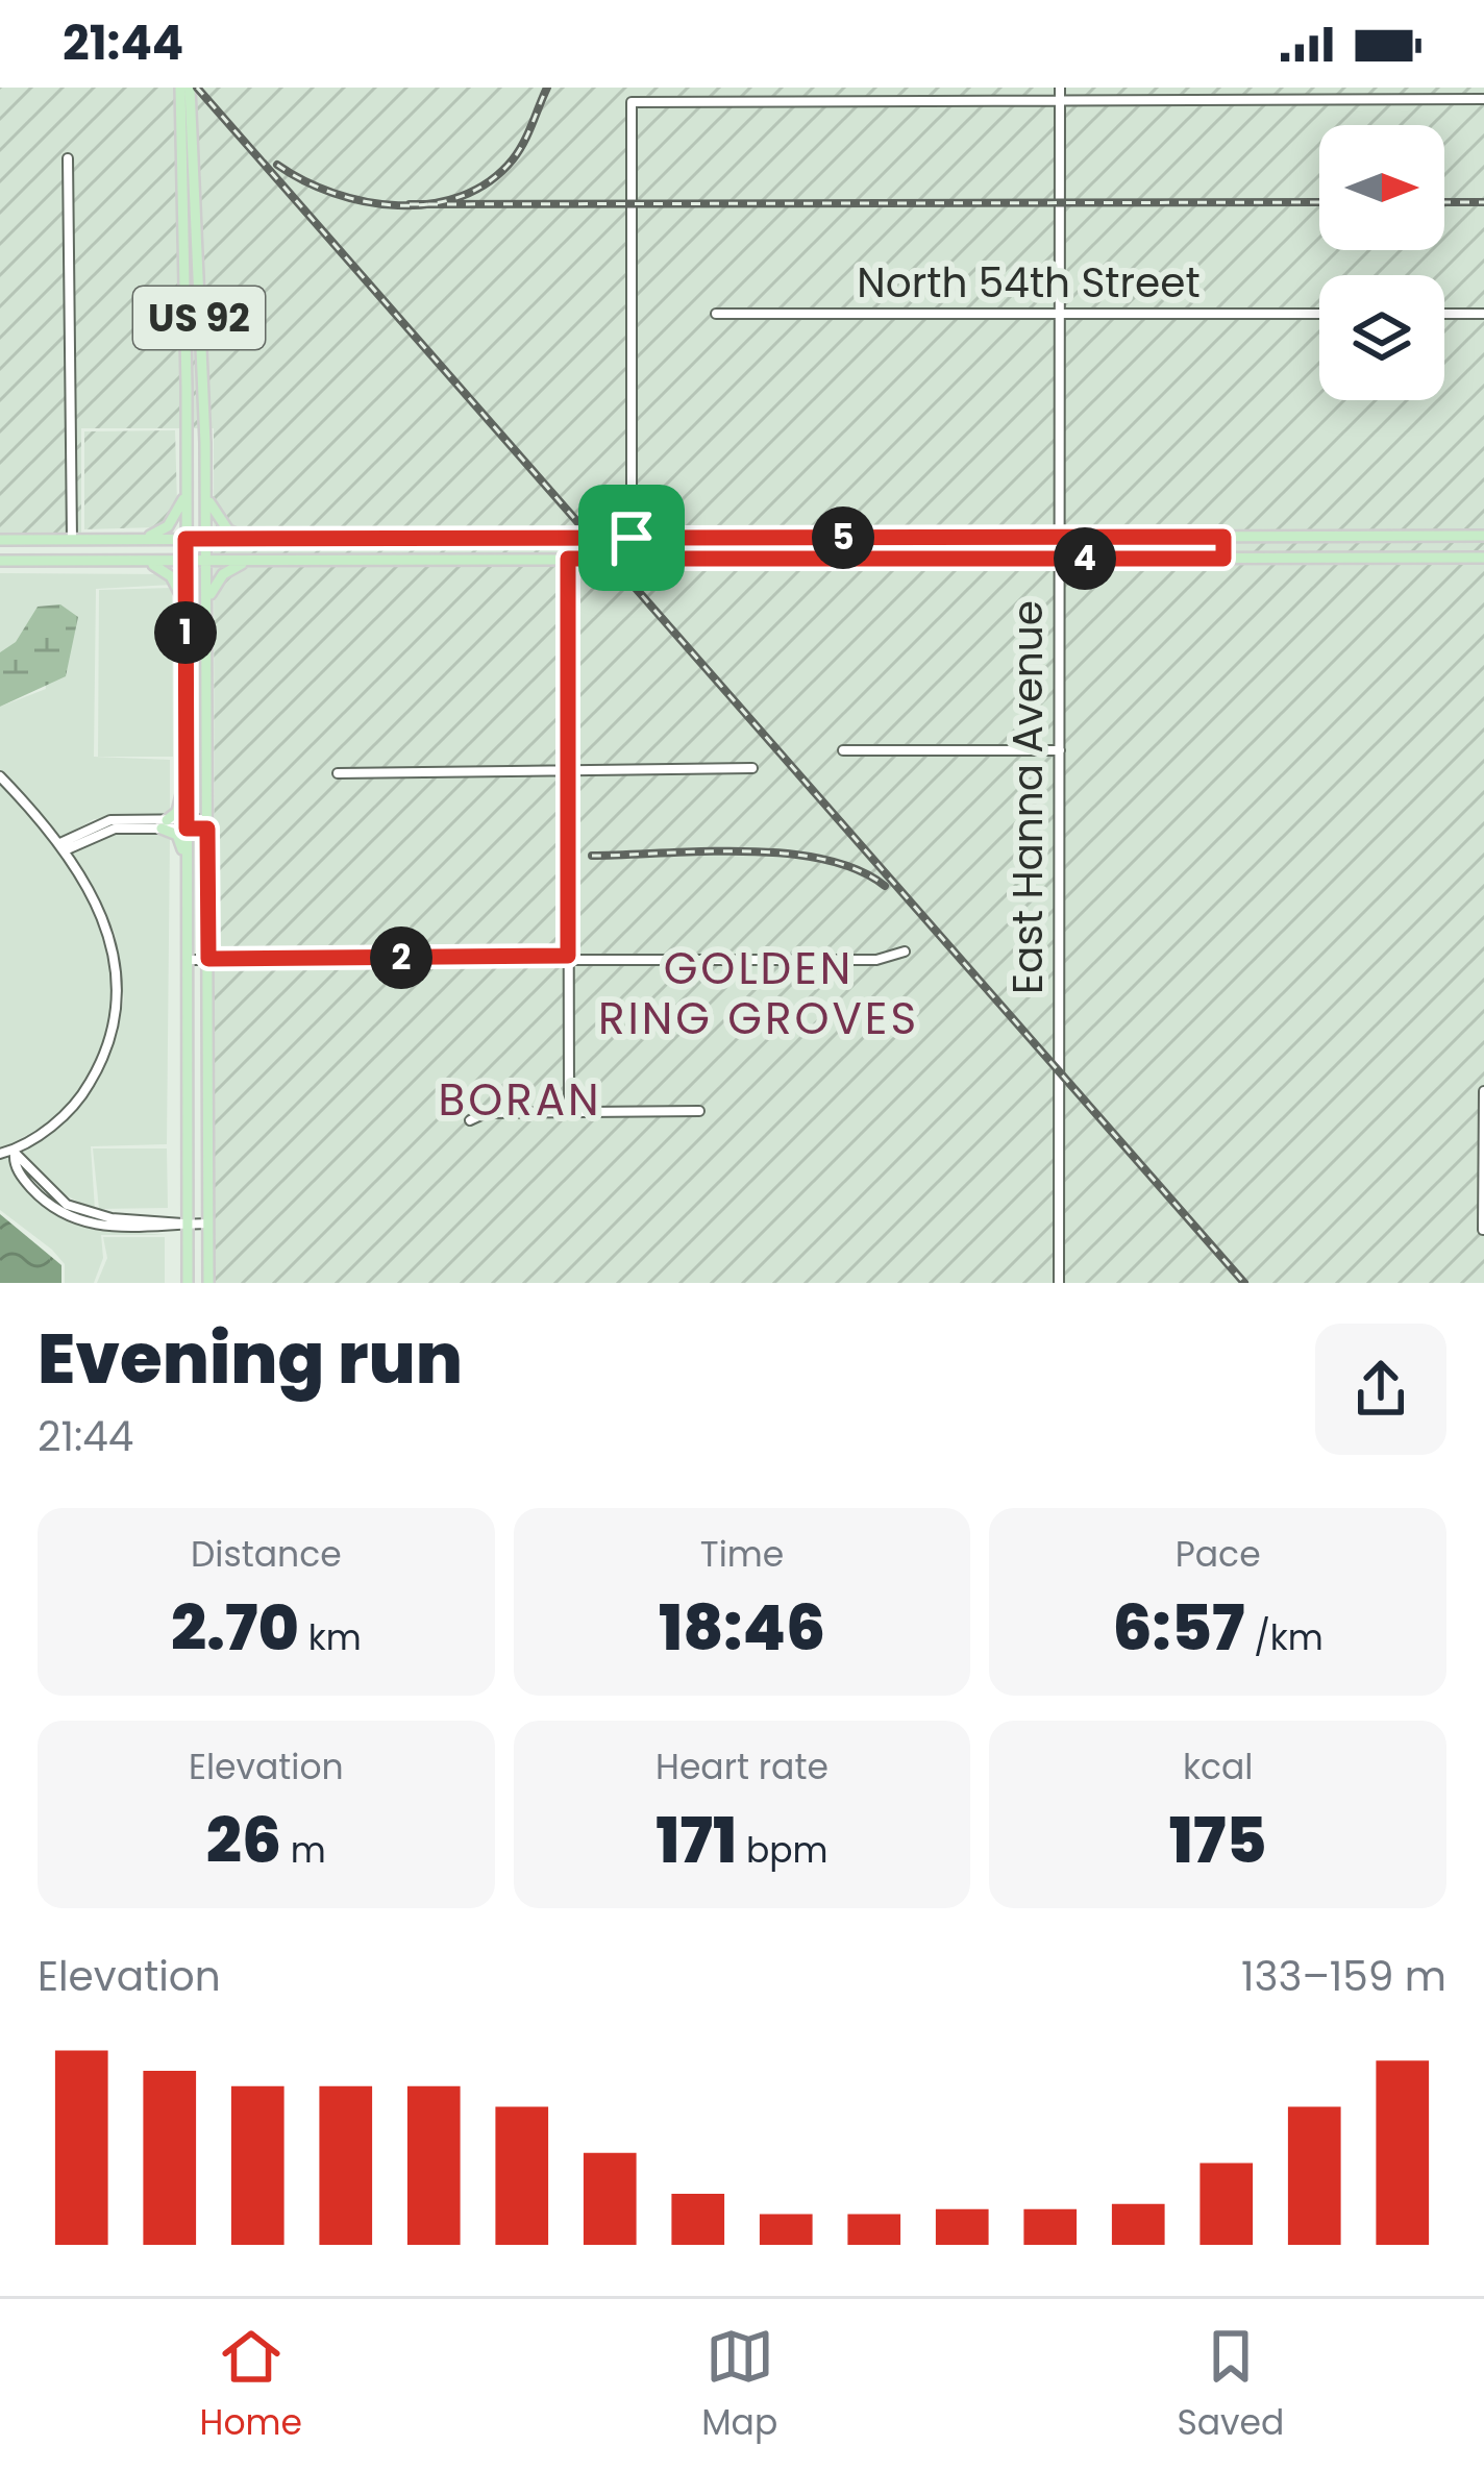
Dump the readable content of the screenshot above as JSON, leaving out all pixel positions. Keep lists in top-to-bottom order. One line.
{"streets":{"main road":["US 92"],"street":["North 54th Street","East Hanna Avenue"]},"crossings":[["North 54th Street","East Hanna Avenue"]],"districts":["GOLDEN RING GROVES","BORAN"],"north":"right","page":{"status":"21:44","pins":["5","4","1","2"],"heading":["Evening run","21:44"],"stats":[["Distance","2.70 km"],["Time","18:46"],["Pace","6:57 /km"],["Elevation","26 m"],["Heart rate","171 bpm"],["kcal","175"]],"chart":["Elevation","133–159 m"],"tabs":["Home","Map","Saved"]}}
